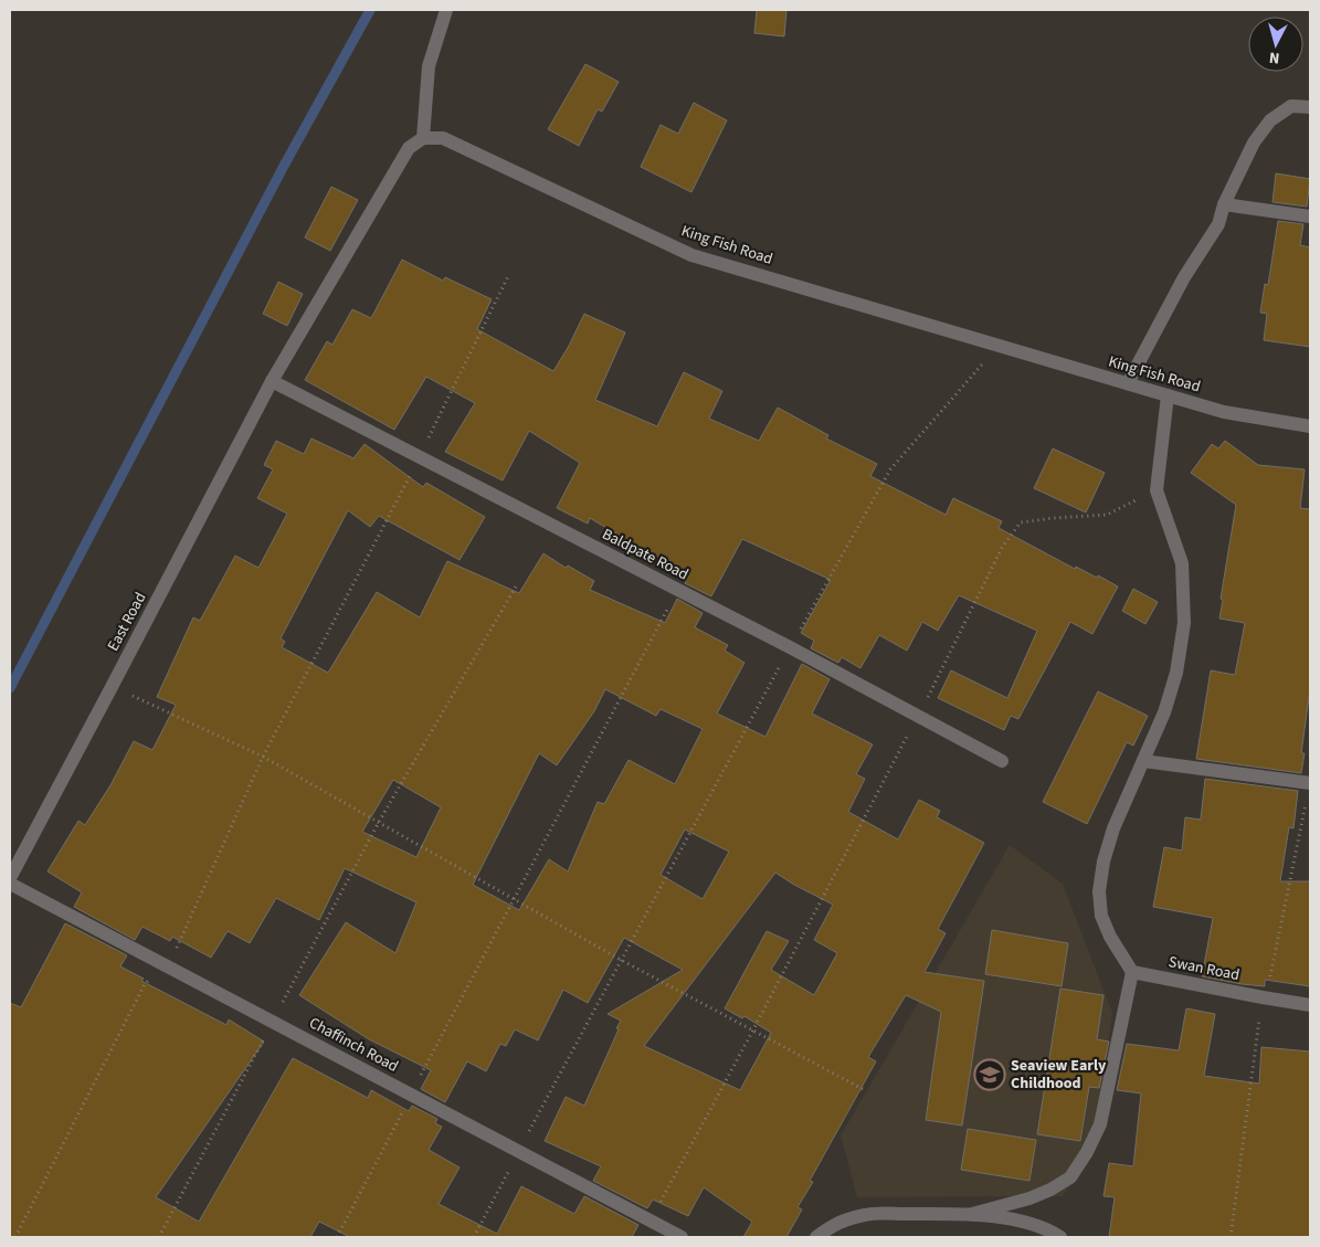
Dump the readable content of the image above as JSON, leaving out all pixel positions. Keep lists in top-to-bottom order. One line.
{"streets":{"street":["King Fish Road","Baldpate Road","East Road","Swan Road","Chaffinch Road"]},"crossings":[["Baldpate Road","East Road"]],"places":{"school or university":["Seaview Early Childhood"]},"north":"bottom"}
